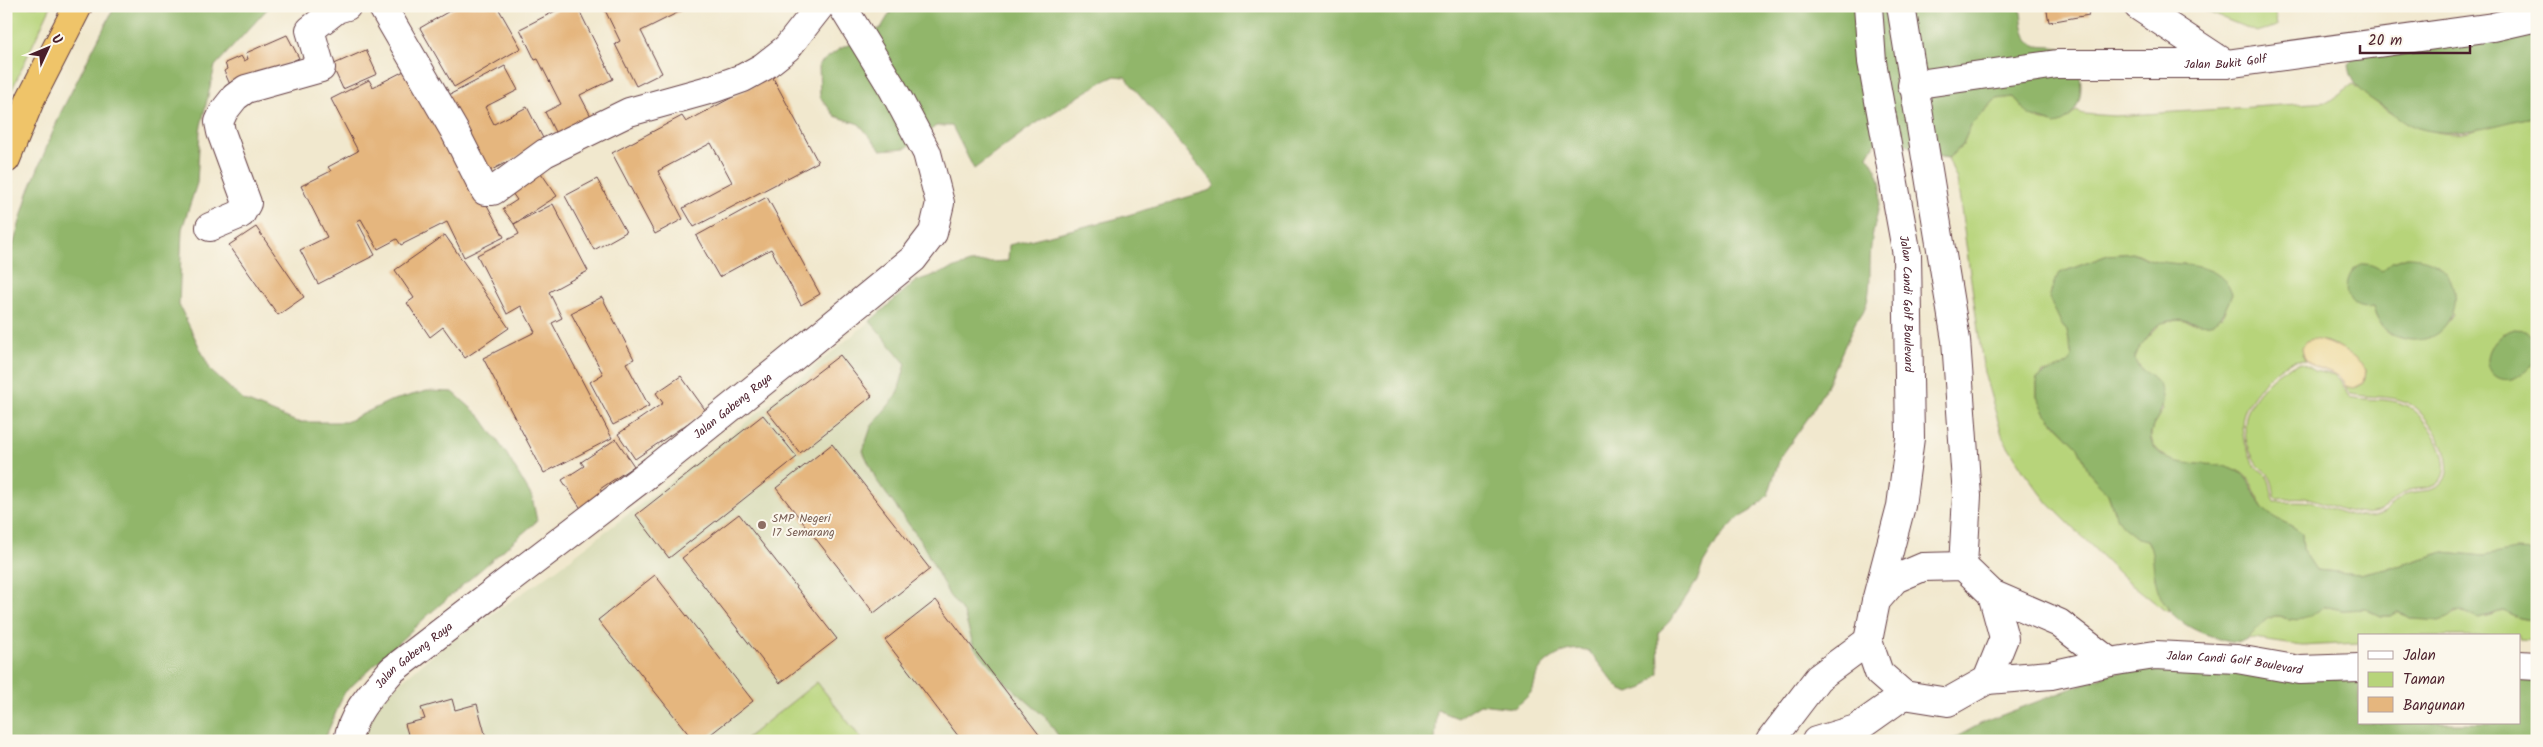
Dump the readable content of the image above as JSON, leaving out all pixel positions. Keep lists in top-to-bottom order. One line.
{"streets":{"street":["Jalan Bukit Golf","Jalan Candi Golf Boulevard","Jalan Gabeng Raya"]},"places":["SMP Negeri 17 Semarang"],"legend":["Jalan","Taman","Bangunan"],"scale_bar":"20 m","north":"top right"}
